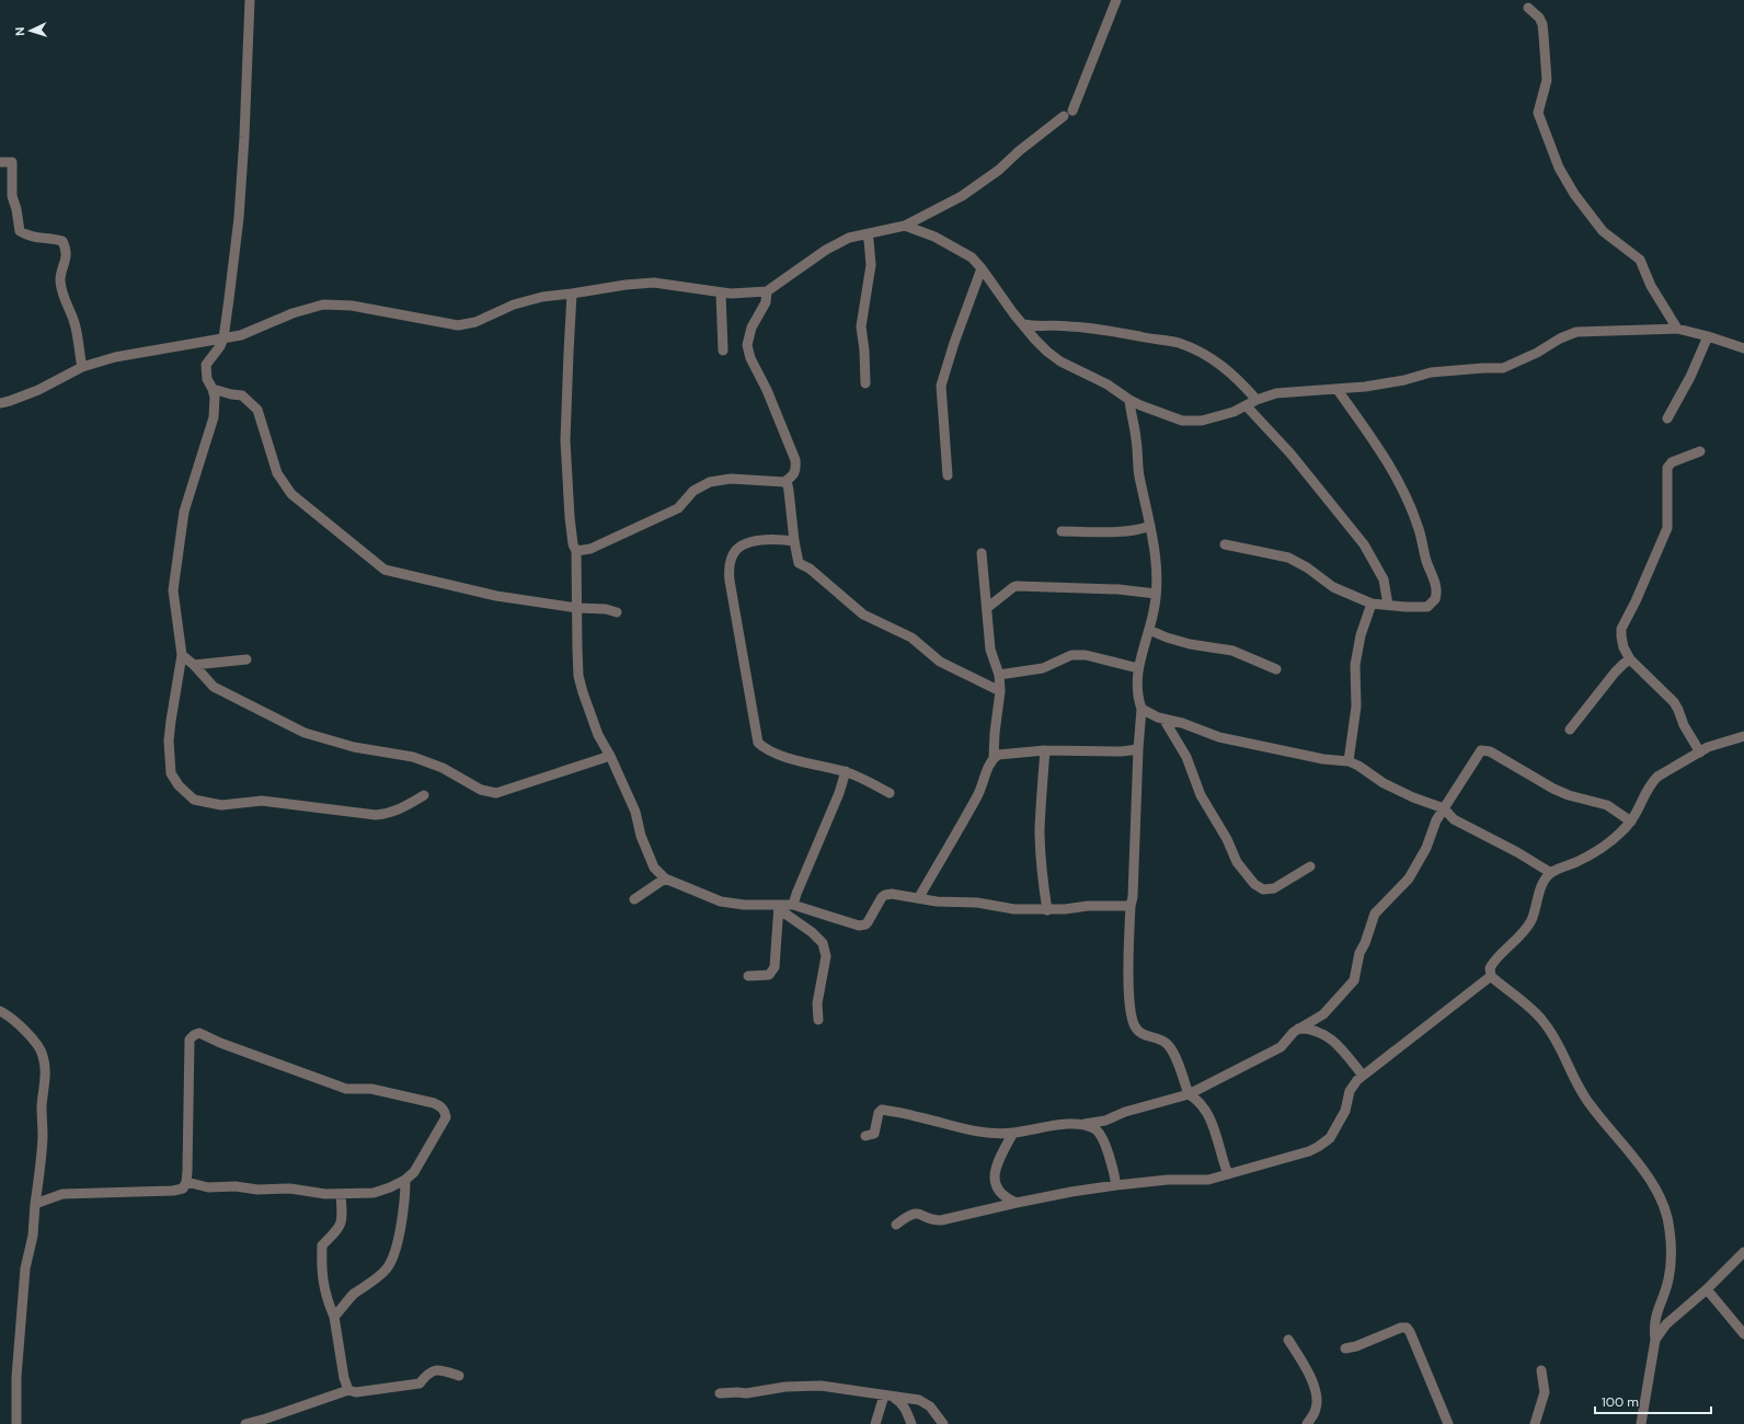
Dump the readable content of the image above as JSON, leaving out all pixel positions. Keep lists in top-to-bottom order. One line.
{"scale_bar":"100 m","north":"left"}
